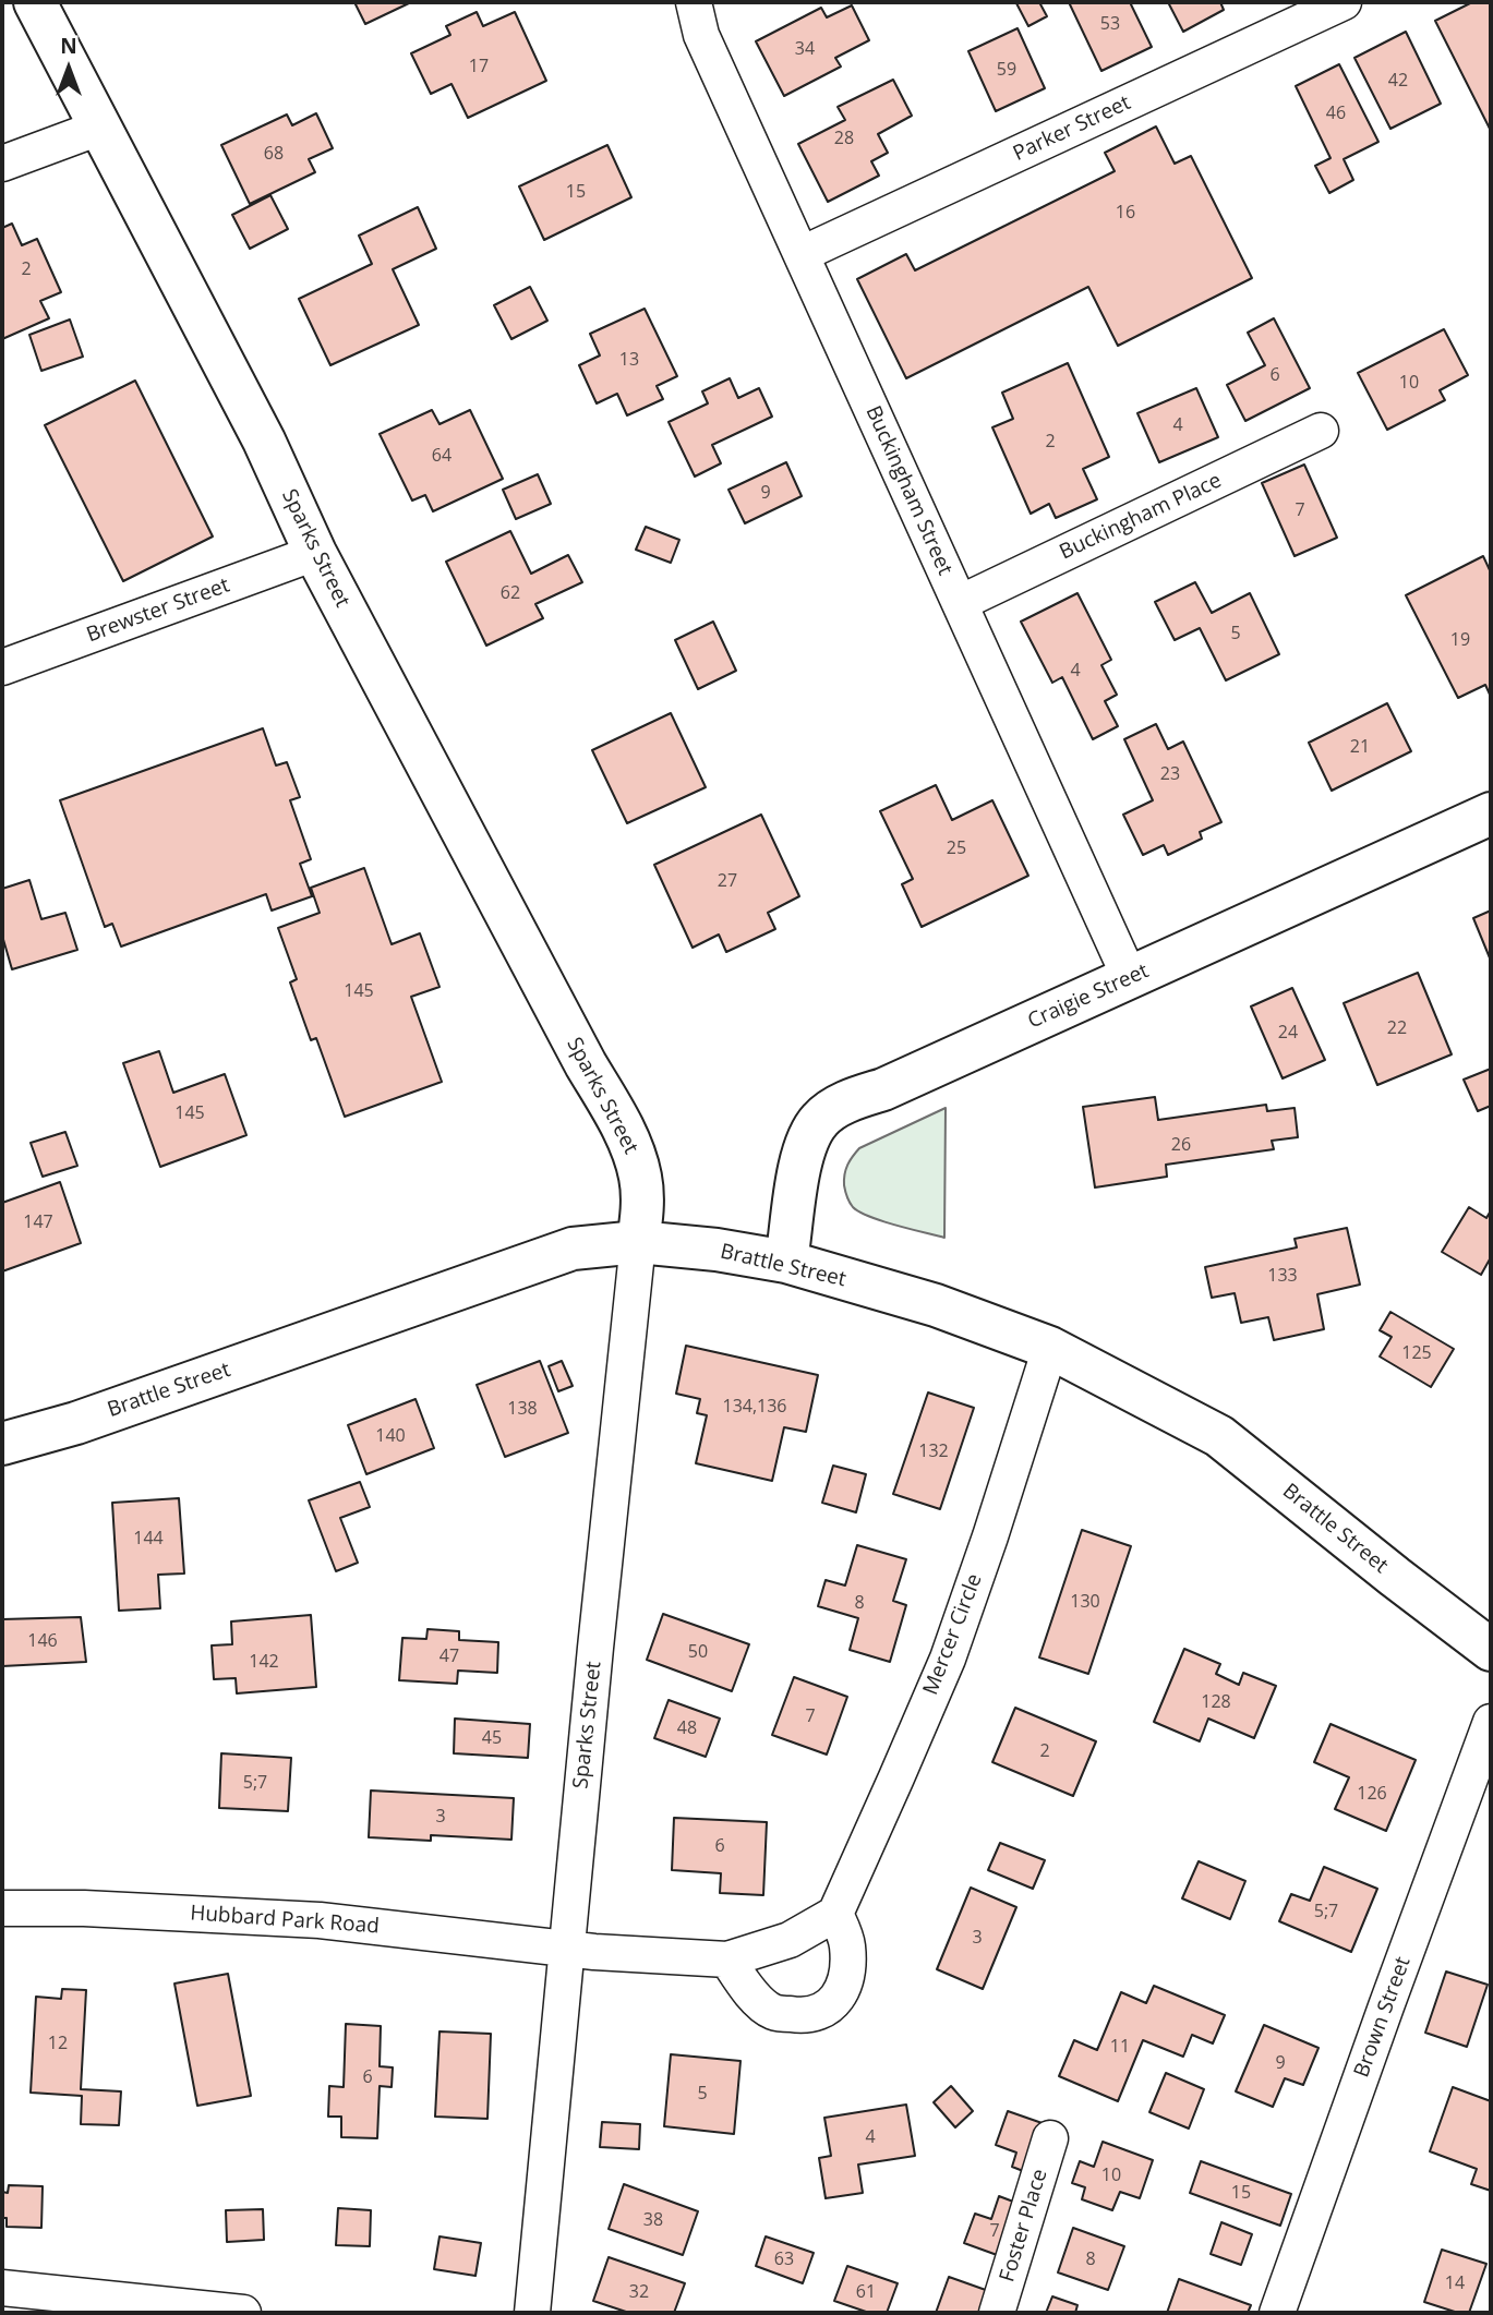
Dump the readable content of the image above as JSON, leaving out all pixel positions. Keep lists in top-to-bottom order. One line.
{"streets":{"main road":["Sparks Street","Craigie Street","Brattle Street"],"street":["Parker Street","Buckingham Street","Buckingham Place","Brewster Street","Mercer Circle","Hubbard Park Road","Brown Street","Foster Place"]},"crossings":[["Parker Street","Buckingham Street"],["Buckingham Street","Buckingham Place"],["Buckingham Street","Craigie Street"],["Sparks Street","Brewster Street"],["Sparks Street","Brattle Street"],["Sparks Street","Hubbard Park Road"],["Craigie Street","Brattle Street"],["Brattle Street","Mercer Circle"]],"house_numbers":["53","34","17","59","42","46","28","68","15","16","2","13","6","10","4","2","64","9","7","62","5","19","4","21","23","25","27","145","22","24","145","26","147","133","125","134,136","138","140","132","144","130","8","146","50","47","142","128","7","48","45","2","5;7","126","3","6","5;7","3","12","11","9","6","5","4","10","15","38","7","63","8","14","32","61"],"north":"top"}
